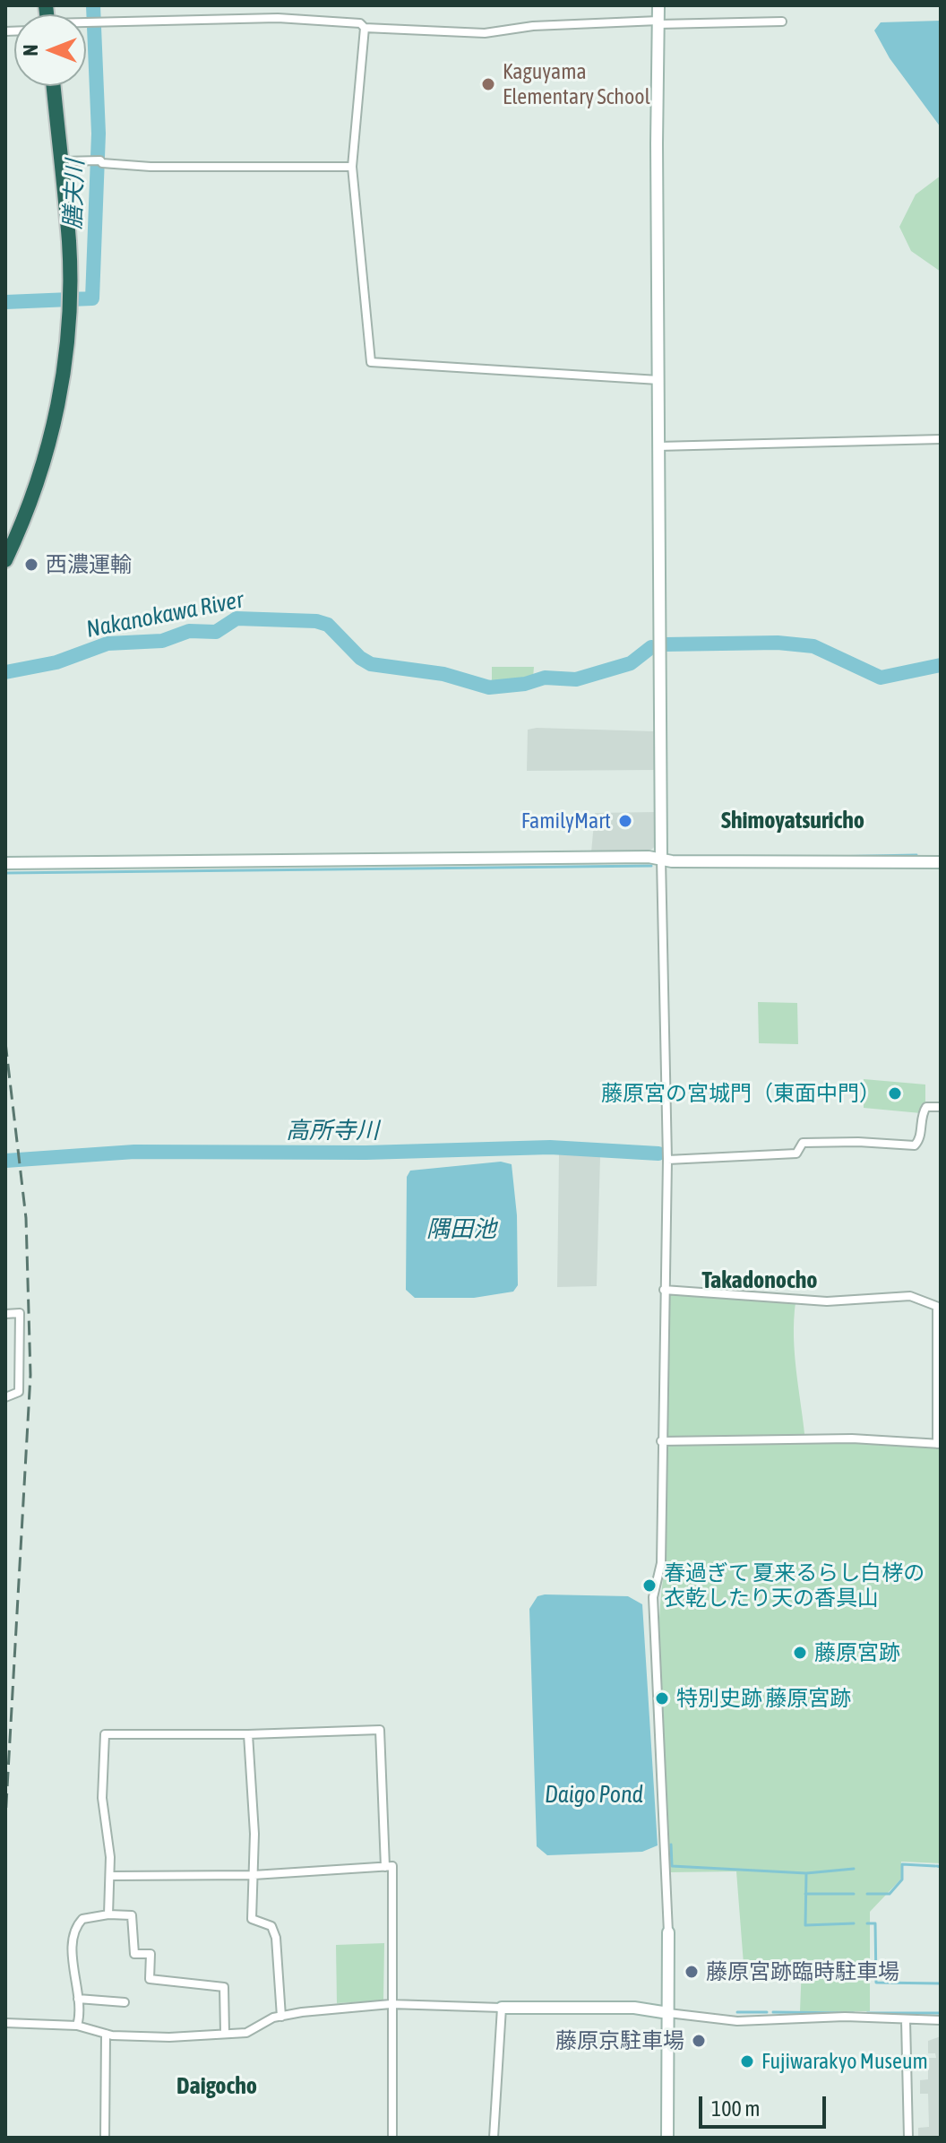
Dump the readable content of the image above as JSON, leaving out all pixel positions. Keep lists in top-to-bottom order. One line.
{"districts":["Shimoyatsuricho","Takadonocho","Daigocho"],"water":["膳夫川","Nakanokawa River","高所寺川","隅田池","Daigo Pond"],"places":["Kaguyama Elementary School","西濃運輸","FamilyMart","藤原宮の宮城門（東面中門）","春過ぎて 夏来るらし白𣑥の 衣乾したり天の香具山","藤原宮跡","特別史跡 藤原宮跡","藤原宮跡臨時駐車場","藤原京駐車場","Fujiwarakyo Museum"],"scale_bar":"100 m","north":"left"}
